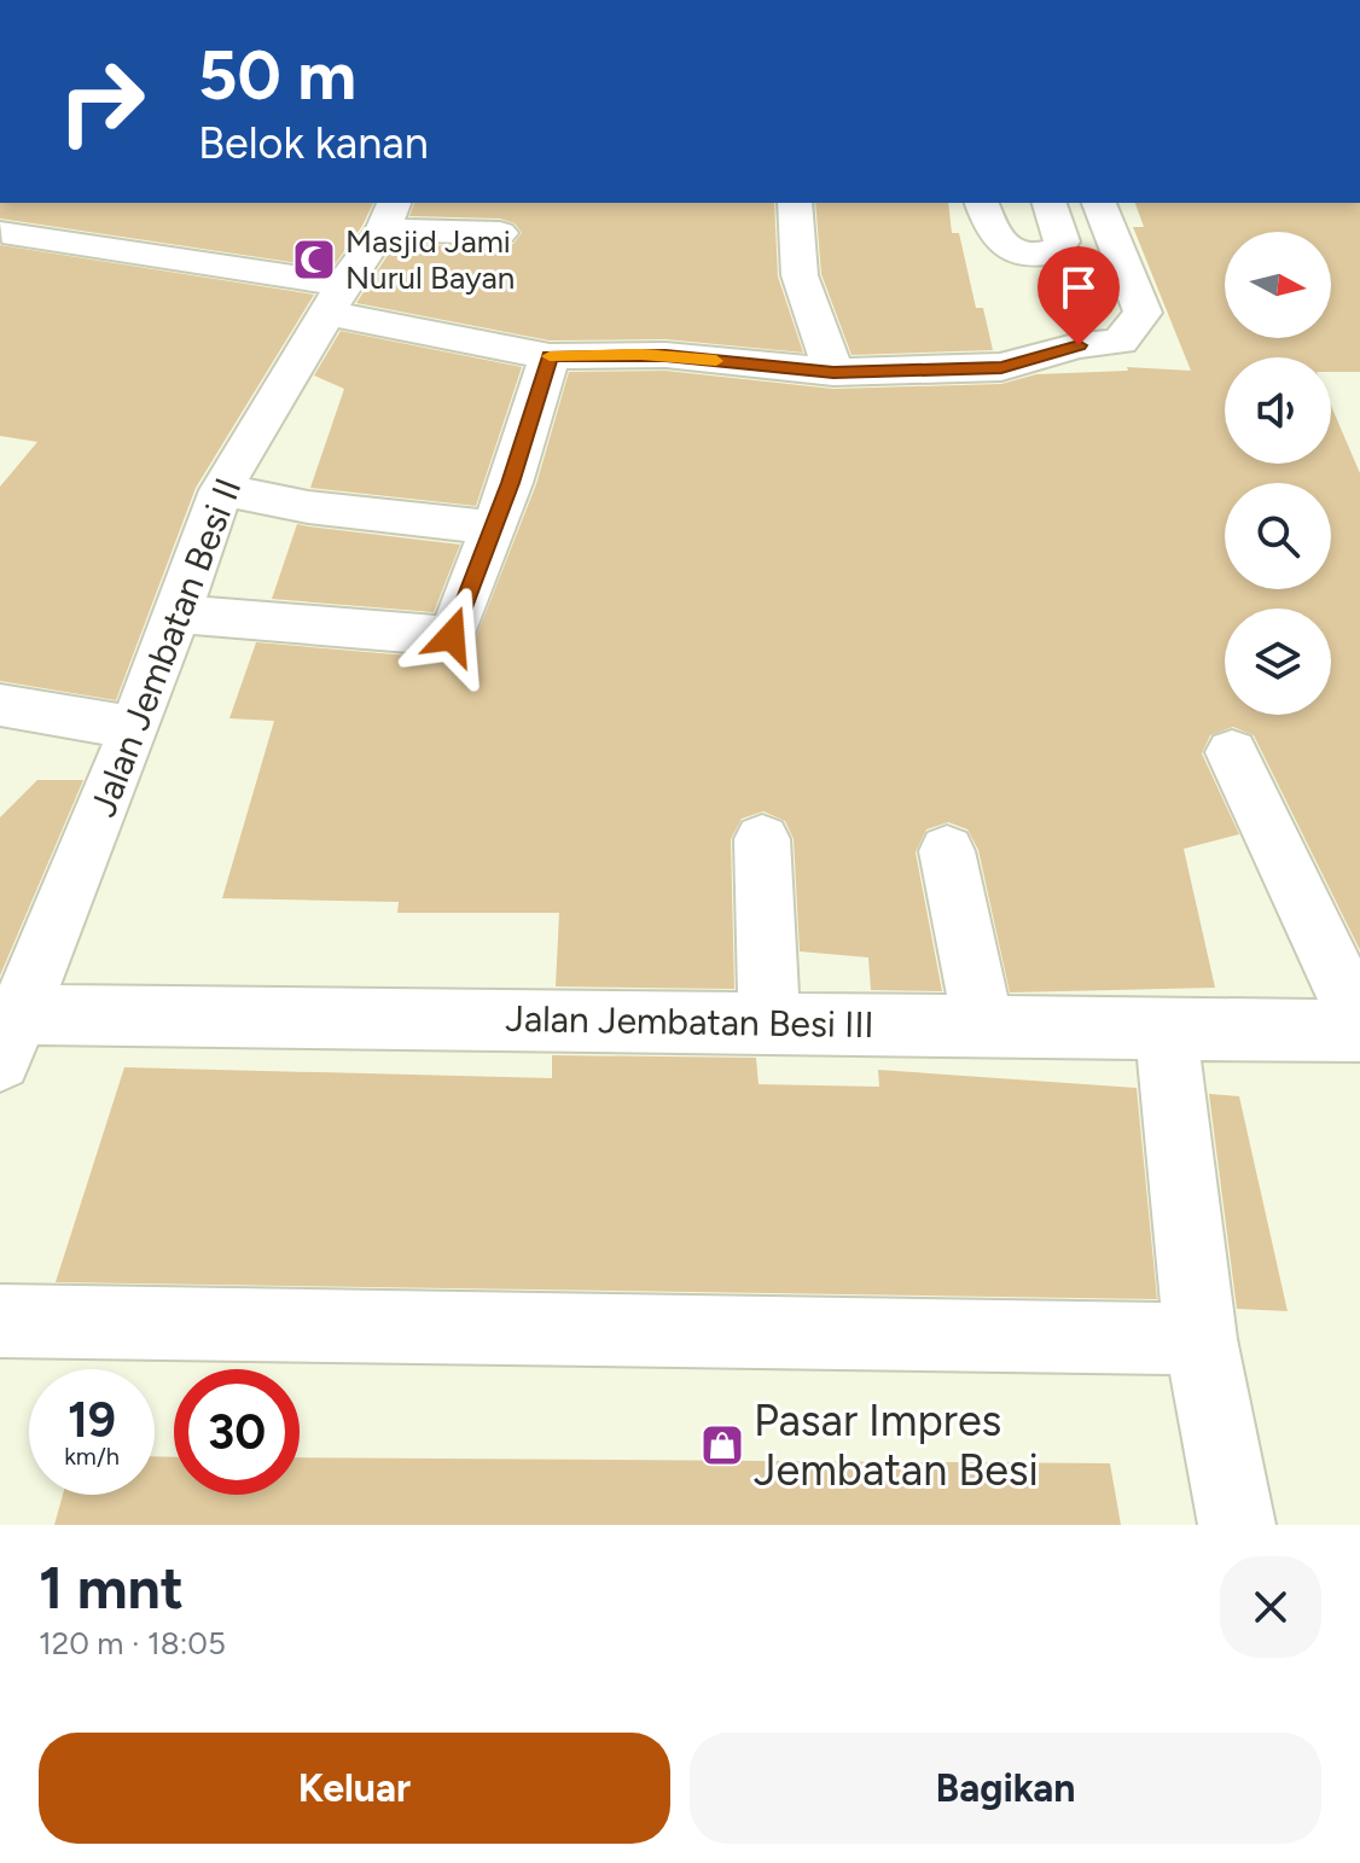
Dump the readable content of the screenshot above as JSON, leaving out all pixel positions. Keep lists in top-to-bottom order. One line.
{"streets":{"street":["Jalan Jembatan Besi II","Jalan Jembatan Besi III"]},"crossings":[["Jalan Jembatan Besi II","Jalan Jembatan Besi III"]],"places":{"mosque":["Masjid Jami Nurul Bayan"],"shop":["Pasar Impres Jembatan Besi"]},"north":"right","page":{"turn":["50 m","Belok kanan"],"speed":"19 km/h","limit":"30","heading":["1 mnt","120 m · 18:05"],"buttons":["Keluar","Bagikan"]}}
